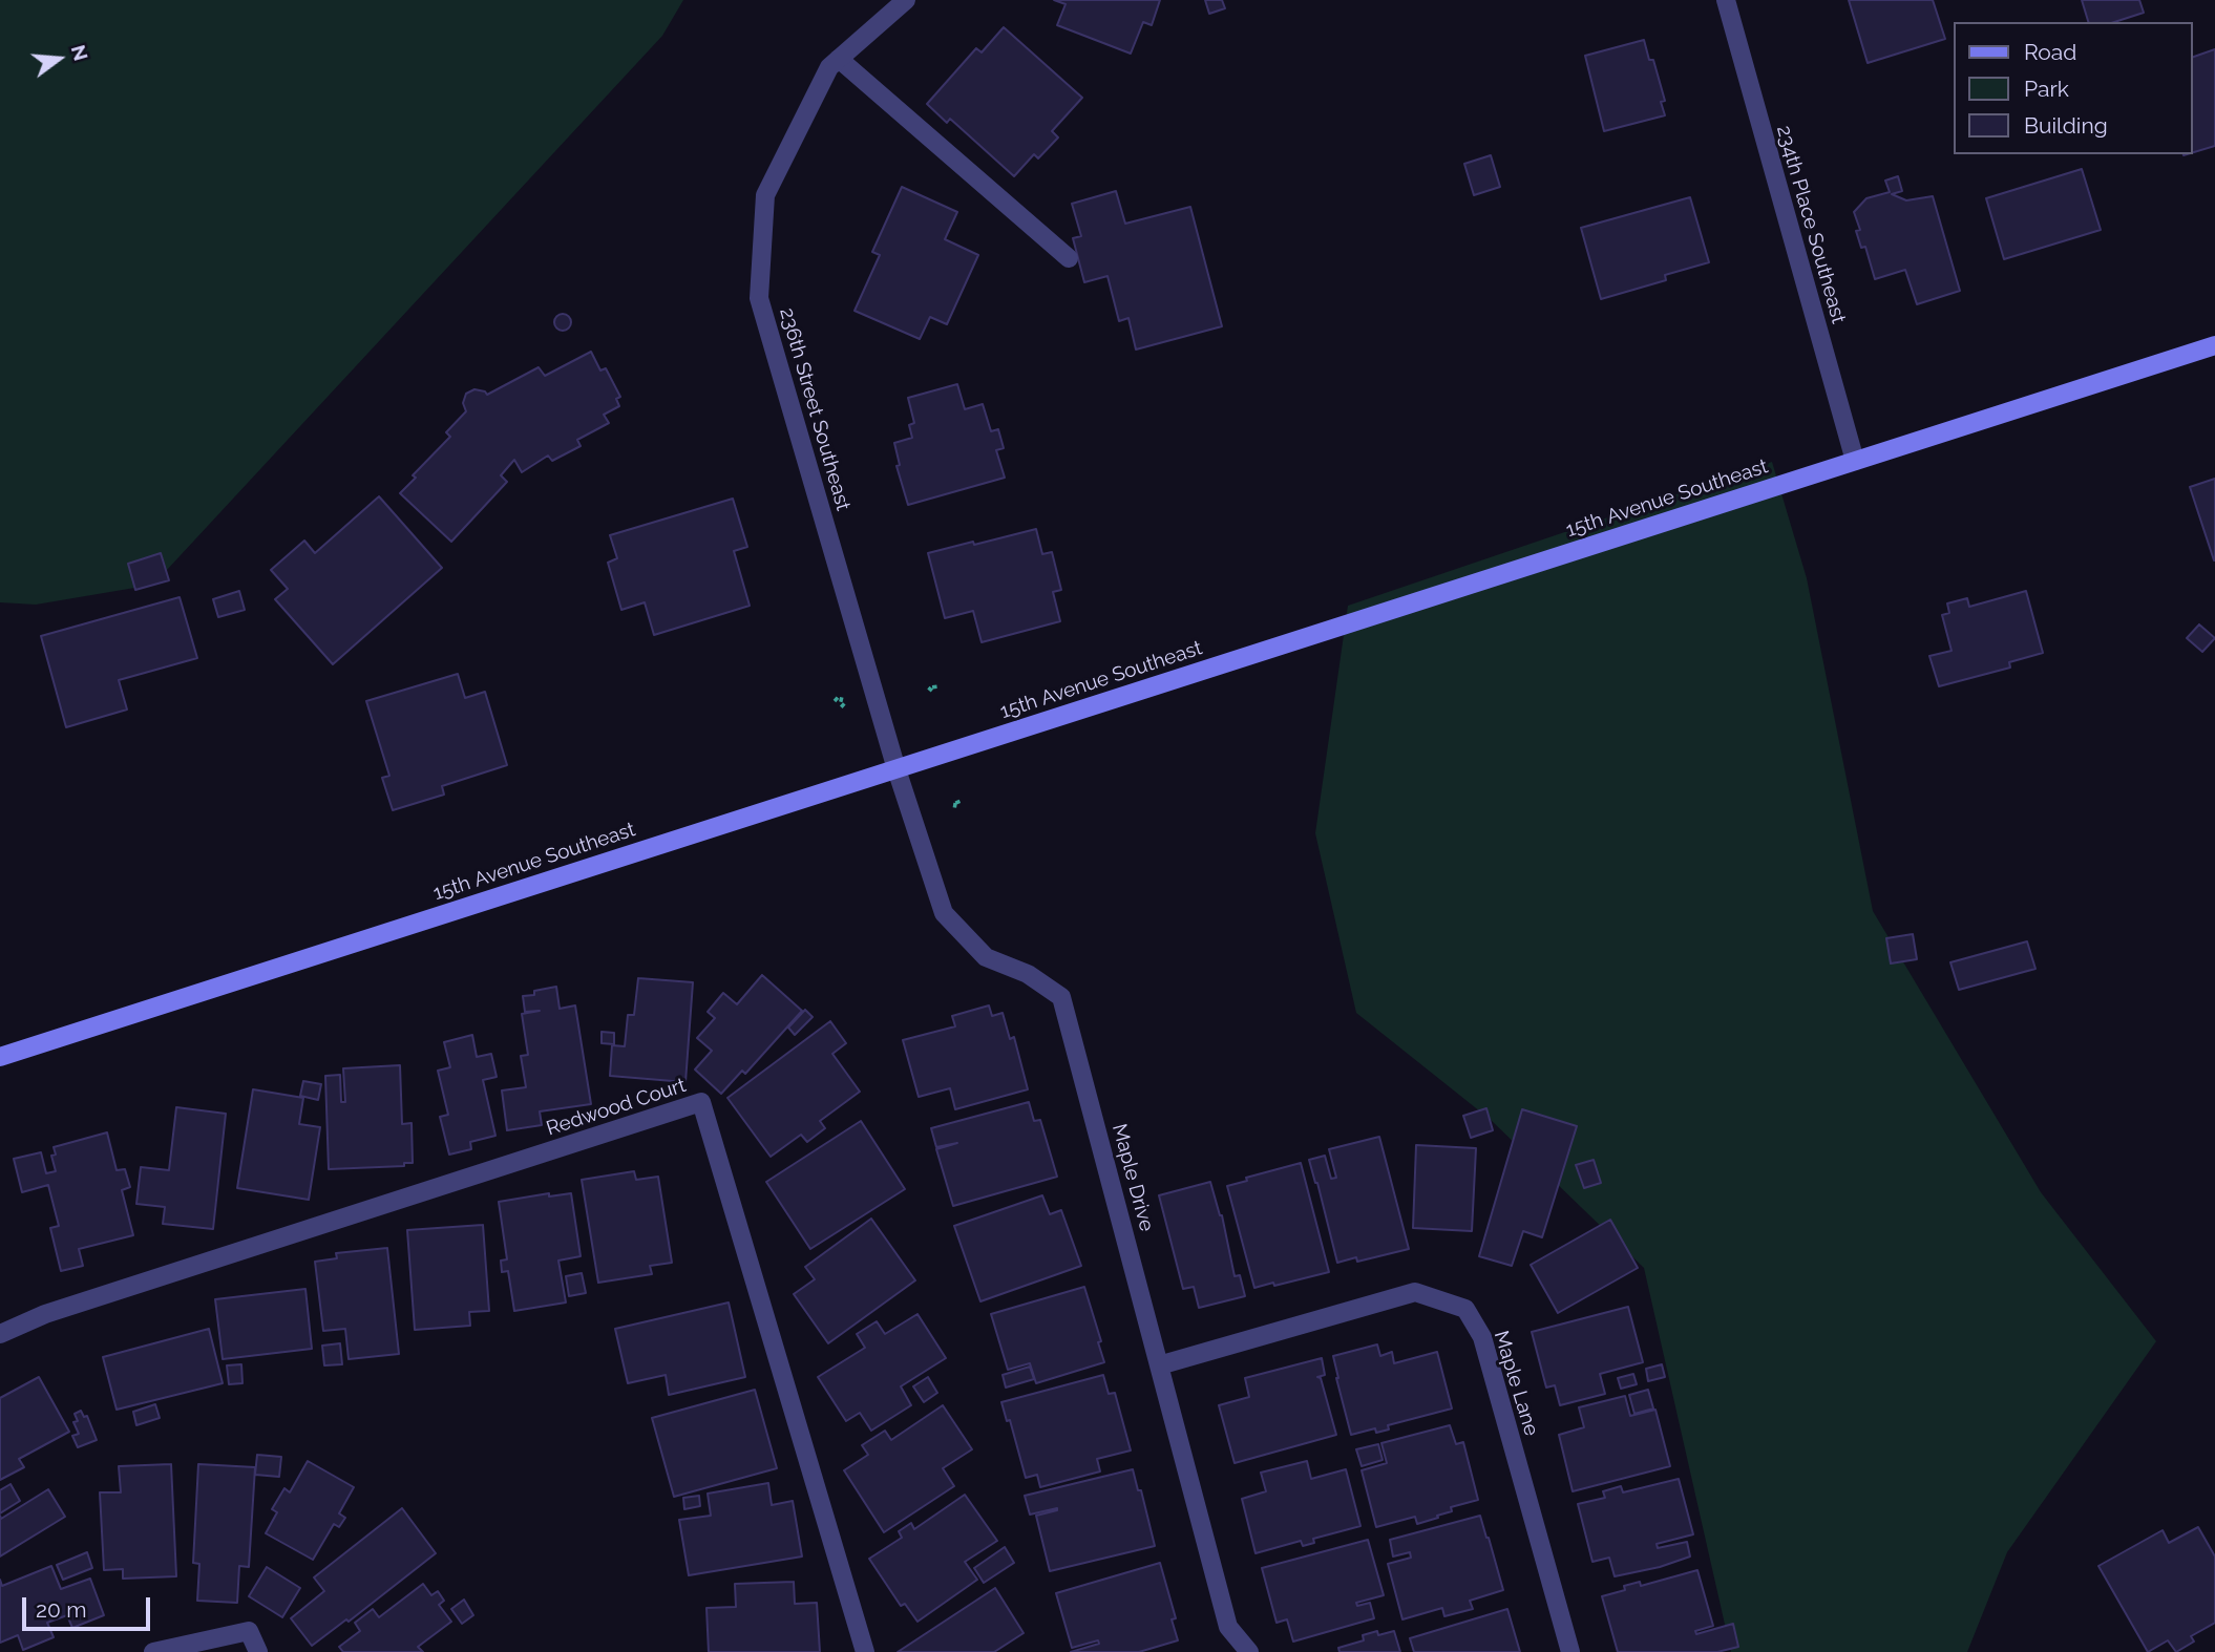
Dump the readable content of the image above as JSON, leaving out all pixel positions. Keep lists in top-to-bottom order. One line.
{"streets":{"street":["234th Place Southeast","236th Street Southeast","15th Avenue Southeast","Redwood Court","Maple Drive","Maple Lane"]},"crossings":[["234th Place Southeast","15th Avenue Southeast"],["236th Street Southeast","15th Avenue Southeast"],["236th Street Southeast","Maple Drive"],["15th Avenue Southeast","Maple Drive"],["Maple Drive","Maple Lane"]],"legend":["Road","Park","Building"],"scale_bar":"20 m","north":"right"}
